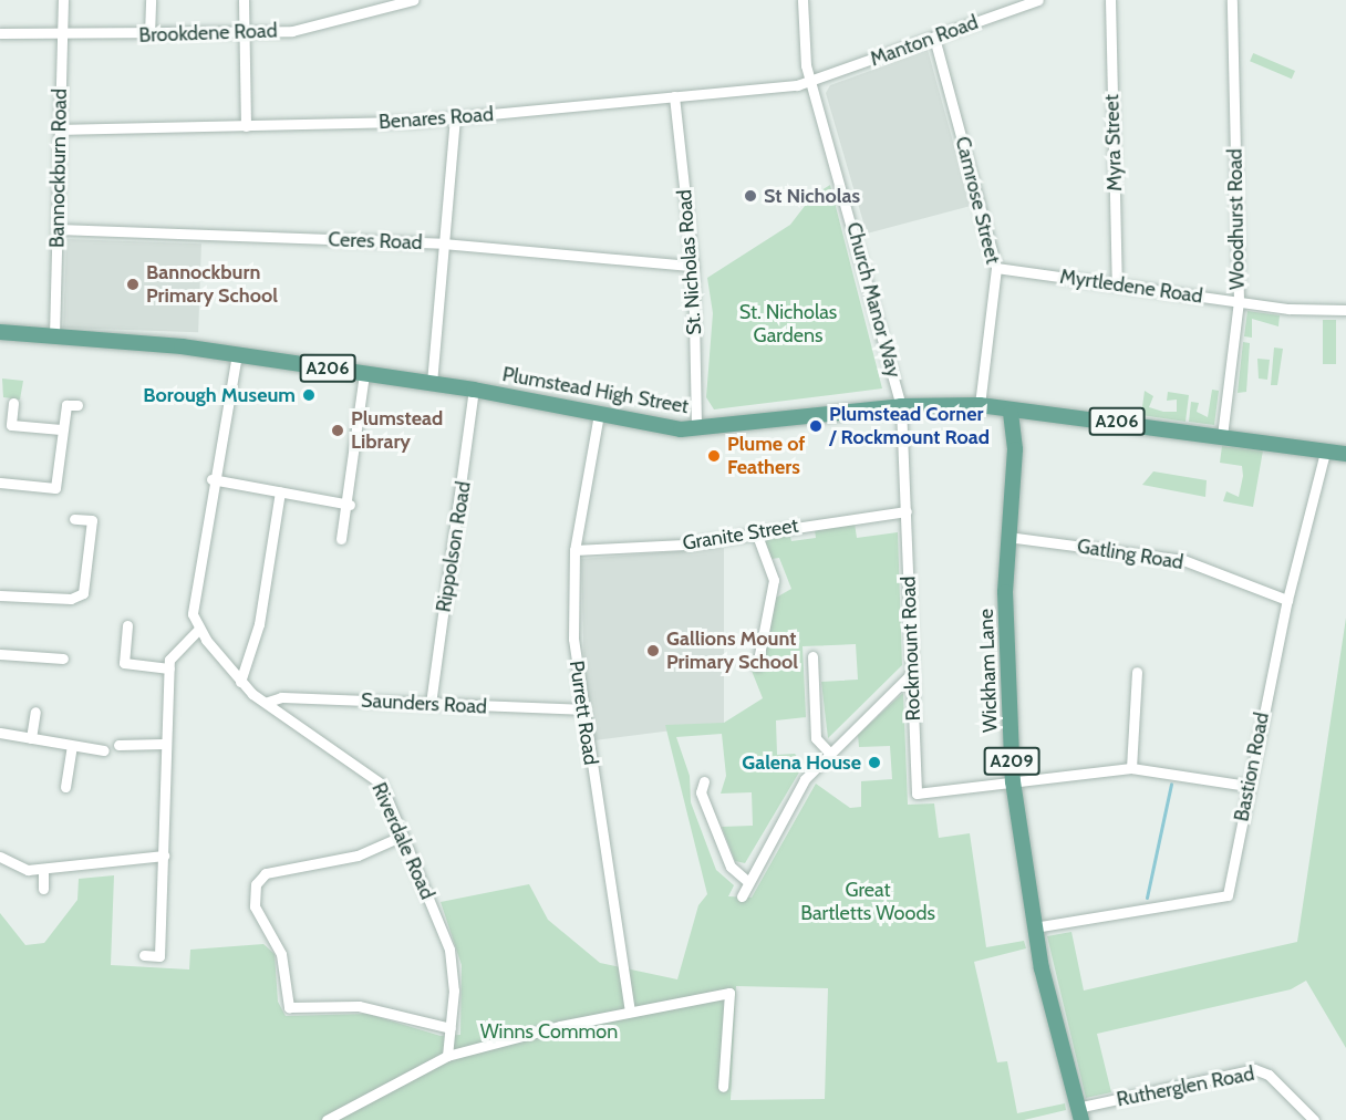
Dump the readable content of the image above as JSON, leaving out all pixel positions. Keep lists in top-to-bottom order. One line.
{"streets":{"main road":["A206","Plumstead High Street","Wickham Lane","A209"],"street":["Brookdene Road","Manton Road","Benares Road","Myra Street","Bannockburn Road","Camrose Street","Woodhurst Road","Ceres Road","St. Nicholas Road","Myrtledene Road","Church Manor Way","Granite Street","Rippolson Road","Gatling Road","Rockmount Road","Saunders Road","Purrett Road","Bastion Road","Riverdale Road","Rutherglen Road"]},"crossings":[["Brookdene Road","Bannockburn Road"],["Manton Road","Benares Road"],["Manton Road","Camrose Street"],["Manton Road","Church Manor Way"],["Benares Road","Bannockburn Road"],["Benares Road","St. Nicholas Road"],["Benares Road","Church Manor Way"],["Myra Street","Myrtledene Road"],["Bannockburn Road","Ceres Road"],["Bannockburn Road","Plumstead High Street"],["Camrose Street","Myrtledene Road"],["Camrose Street","Plumstead High Street"],["Woodhurst Road","Myrtledene Road"],["Woodhurst Road","A206"],["Woodhurst Road","Plumstead High Street"],["Ceres Road","St. Nicholas Road"],["St. Nicholas Road","Plumstead High Street"],["Church Manor Way","Plumstead High Street"],["Church Manor Way","Rockmount Road"],["A206","Plumstead High Street"],["A206","Bastion Road"],["Plumstead High Street","Rippolson Road"],["Plumstead High Street","Rockmount Road"],["Plumstead High Street","Wickham Lane"],["Plumstead High Street","Purrett Road"],["Plumstead High Street","Riverdale Road"],["Granite Street","Rockmount Road"],["Granite Street","Purrett Road"],["Rippolson Road","Saunders Road"],["Gatling Road","Wickham Lane"],["Gatling Road","Bastion Road"],["Rockmount Road","Wickham Lane"],["Wickham Lane","Bastion Road"],["Wickham Lane","Rutherglen Road"],["Saunders Road","Purrett Road"],["Saunders Road","Riverdale Road"]],"parks":["St. Nicholas Gardens","Great Bartletts Woods","Winns Common"],"places":["St Nicholas","Bannockburn Primary School","Borough Museum","Plumstead Corner / Rockmount Road","Plumstead Library","Plume of Feathers","Gallions Mount Primary School","Galena House"]}
